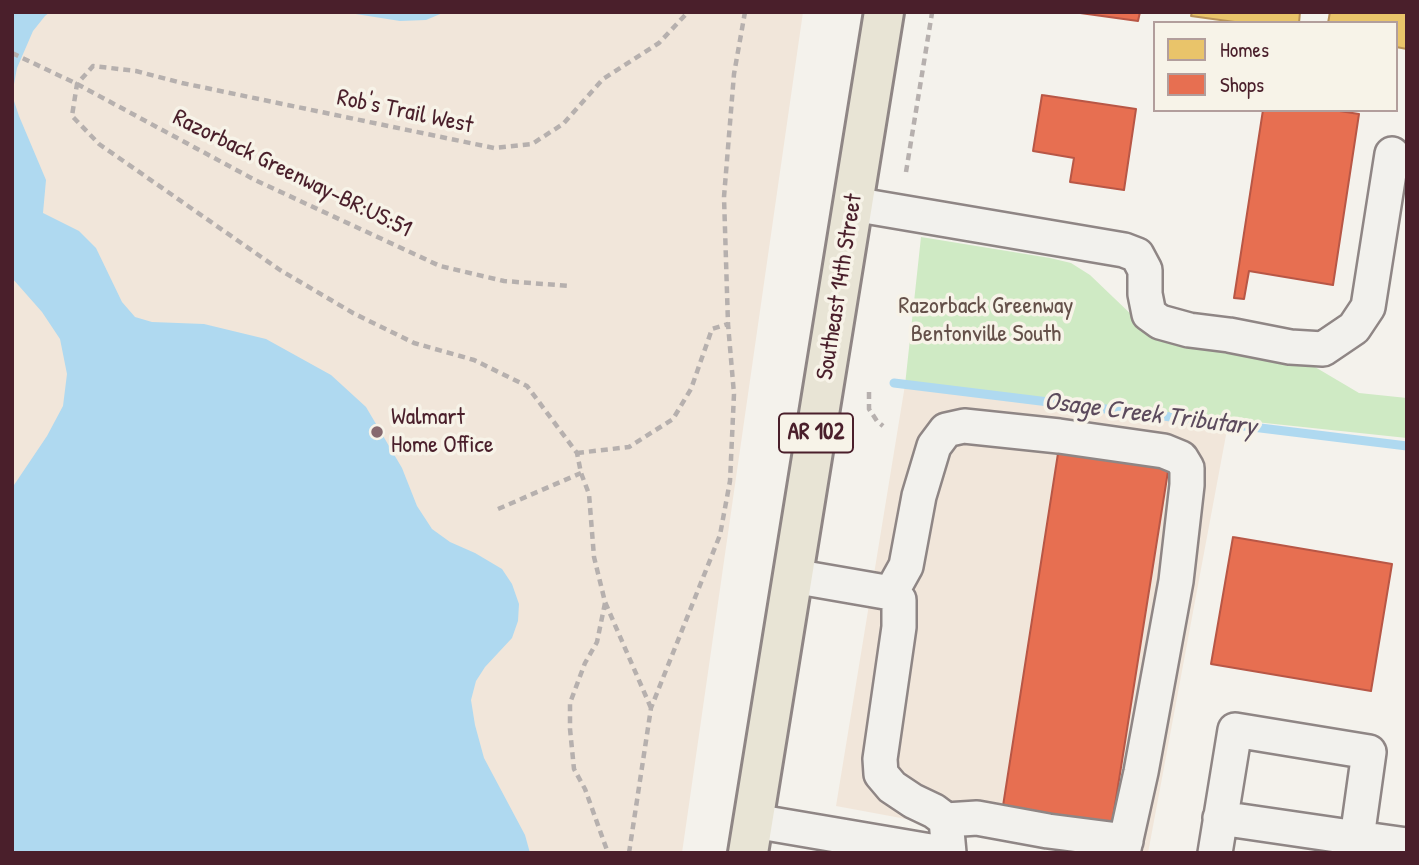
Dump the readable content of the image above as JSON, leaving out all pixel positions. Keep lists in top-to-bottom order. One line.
{"streets":{"main road":["Southeast 14th Street","AR 102"],"path":["Rob's Trail West","Razorback Greenway-BR:US:51"]},"crossings":[["Rob's Trail West","Razorback Greenway-BR:US:51"]],"water":["Osage Creek Tributary"],"parks":["Razorback Greenway Bentonville South"],"places":["Walmart Home Office"],"legend":["Homes","Shops"]}
